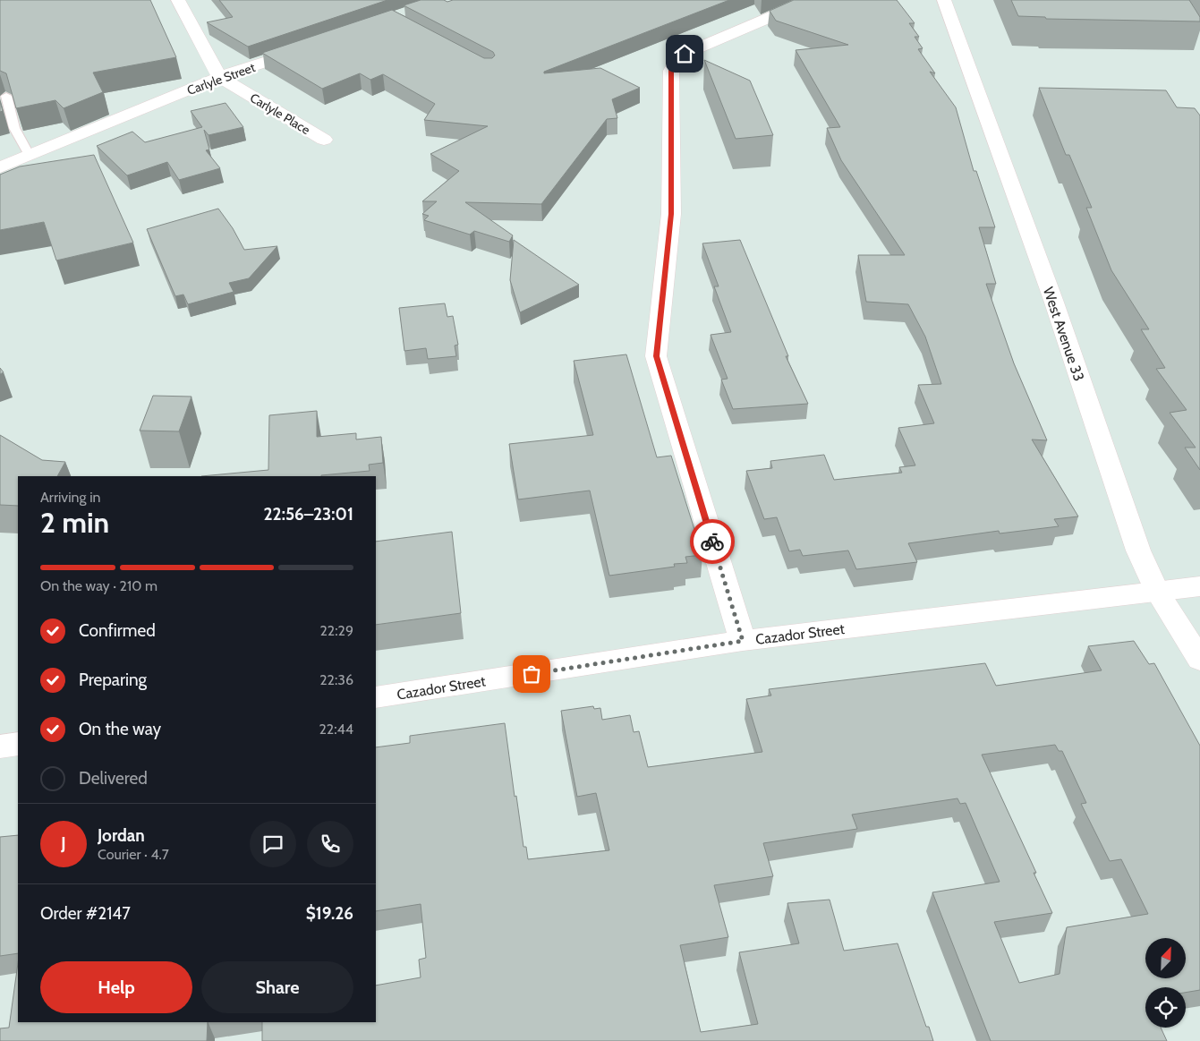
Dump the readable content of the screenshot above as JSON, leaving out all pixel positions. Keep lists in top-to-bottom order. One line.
{"streets":{"street":["Carlyle Street","Carlyle Place","West Avenue 33","Cazador Street"]},"crossings":[["Carlyle Street","Carlyle Place"],["West Avenue 33","Cazador Street"]],"north":"top right","page":{"heading":["2 min","Arriving in","22:56–23:01"],"panel":["Jordan","Courier · 4.7","Order #2147","$19.26"],"bar":"On the way · 210 m","list":[["Confirmed","22:29"],["Preparing","22:36"],["On the way","22:44"],"Delivered"],"round":"J","buttons":["Help","Share"]}}
